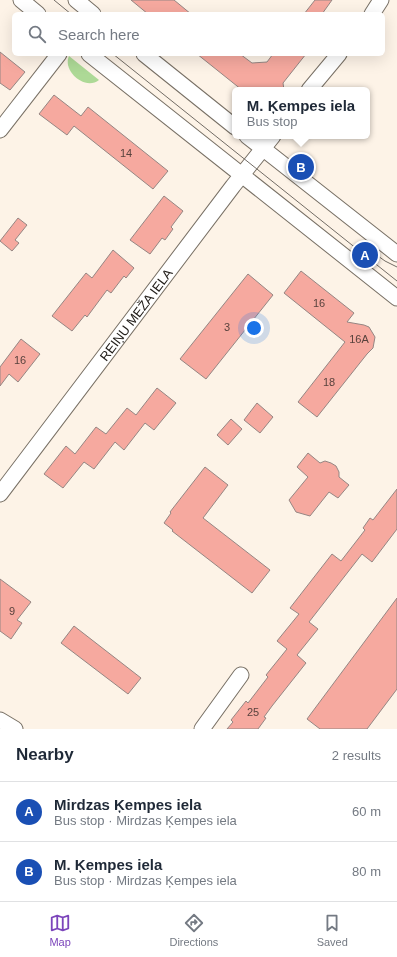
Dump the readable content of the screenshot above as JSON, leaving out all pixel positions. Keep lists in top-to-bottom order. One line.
{"streets":{"street":["REIŅU MEŽA IELA"]},"house_numbers":["14","16","3","16A","16","18","9","25"],"page":{"search":"Search here","popup":["M. Ķempes iela","Bus stop"],"pins":["B","A"],"heading":["Nearby","2 results"],"list":[{"mark":"A","name":"Mirdzas Ķempes iela","note":"Bus stop · Mirdzas Ķempes iela","value":"60 m"},{"mark":"B","name":"M. Ķempes iela","note":"Bus stop · Mirdzas Ķempes iela","value":"80 m"}],"nav":["Map","Directions","Saved"]}}
